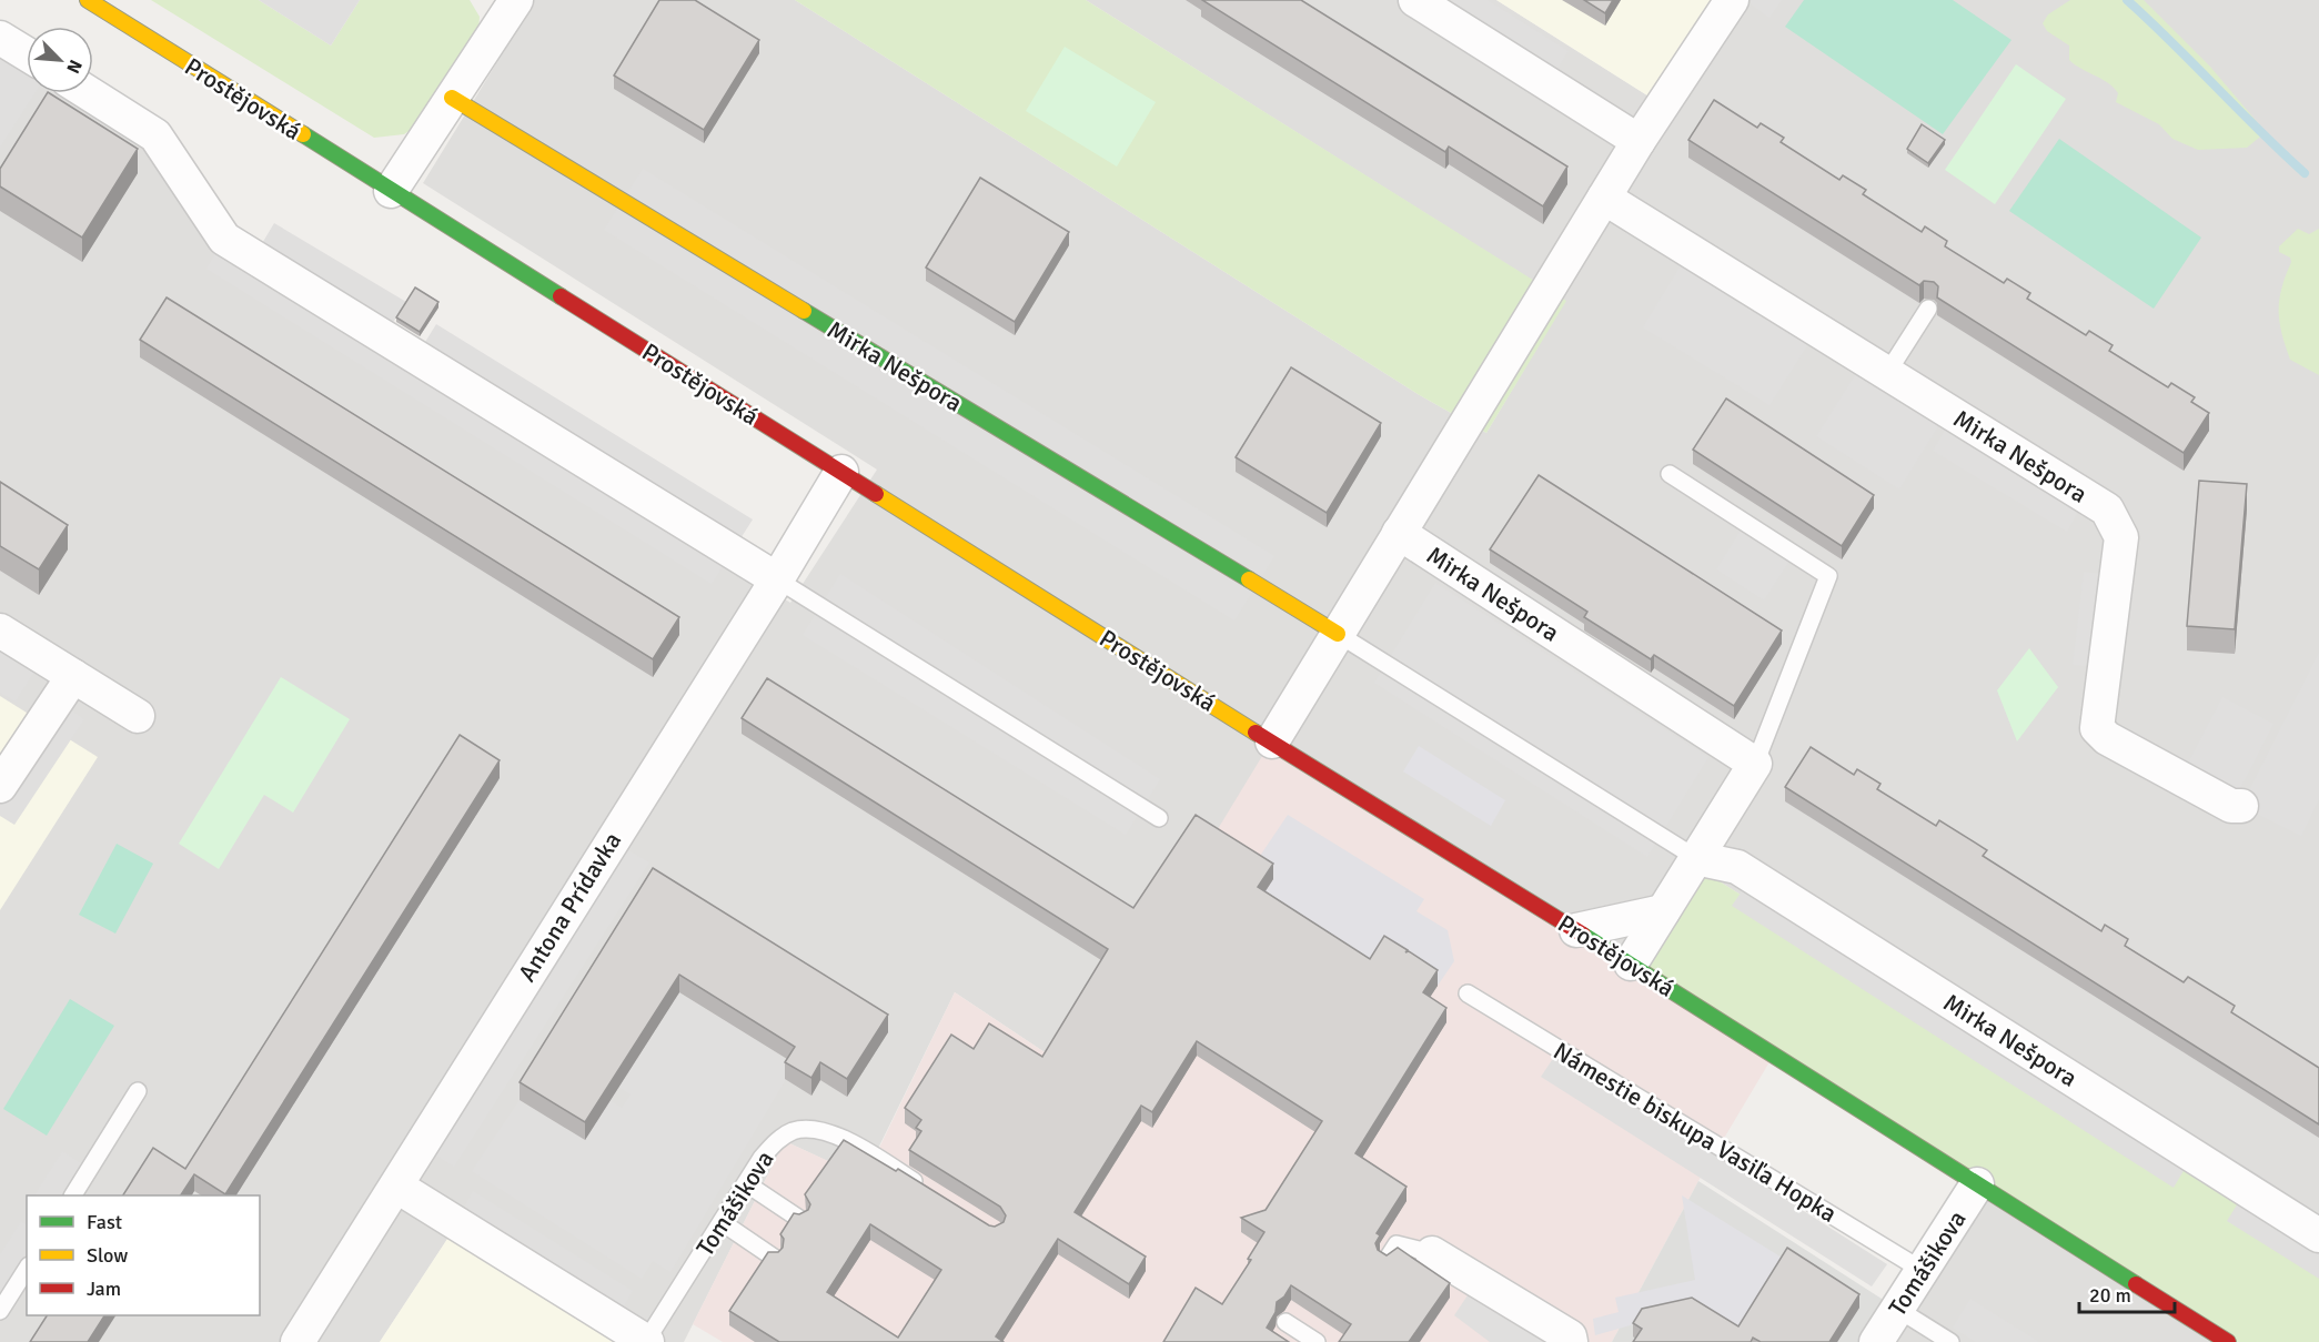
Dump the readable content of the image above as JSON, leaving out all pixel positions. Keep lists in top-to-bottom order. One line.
{"streets":{"street":["Prostějovská","Mirka Nešpora","Antona Prídavka","Tomášikova"],"lane":["Námestie biskupa Vasiľa Hopka"]},"crossings":[["Prostějovská","Mirka Nešpora"],["Prostějovská","Antona Prídavka"],["Prostějovská","Tomášikova"],["Antona Prídavka","Tomášikova"],["Námestie biskupa Vasiľa Hopka","Tomášikova"]],"legend":["Fast","Slow","Jam"],"scale_bar":"20 m","north":"bottom right"}
